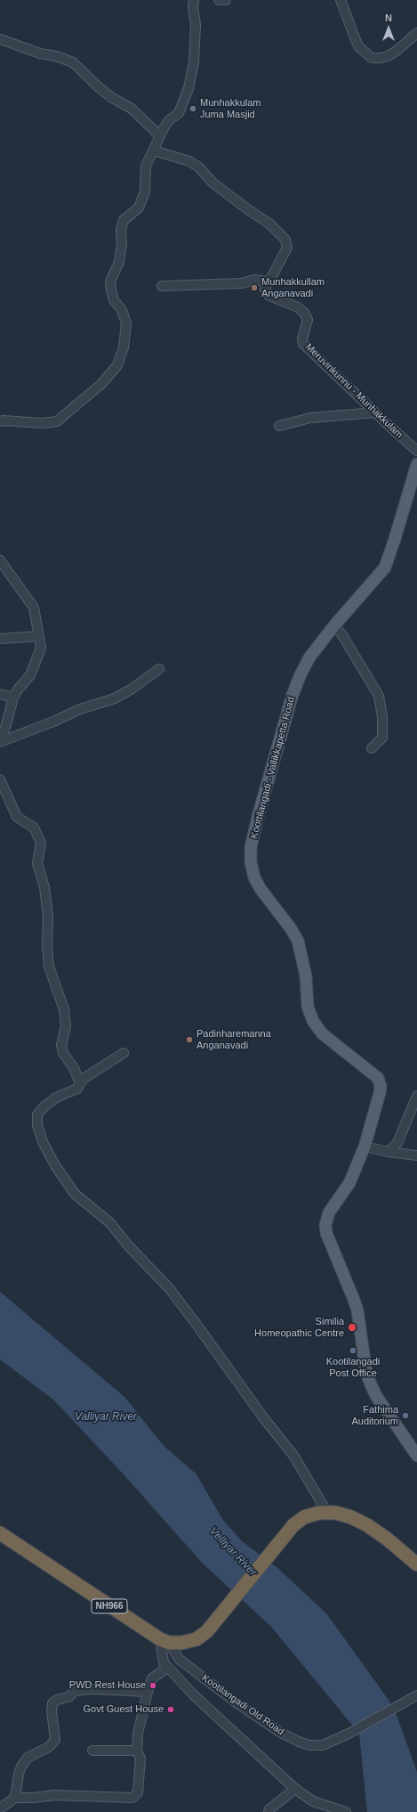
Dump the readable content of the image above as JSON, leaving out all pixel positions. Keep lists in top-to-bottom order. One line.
{"streets":{"highway":["NH966"],"main road":["Koottilangadi - Vallikkapetta Road"],"street":["Meruvinkunnu - Munhakkulam","Kootilangadi Old Road"]},"crossings":[["NH966","Kootilangadi Old Road"]],"water":["Valliyar River","Velliyar River"],"places":["Munhakkulam Juma Masjid","Munhakkullam Anganavadi","Padinharemanna Anganavadi","Similia Homeopathic Centre","Kootilangadi Post Office","Fathima Auditorium","PWD Rest House","Govt Guest House"],"north":"top"}
